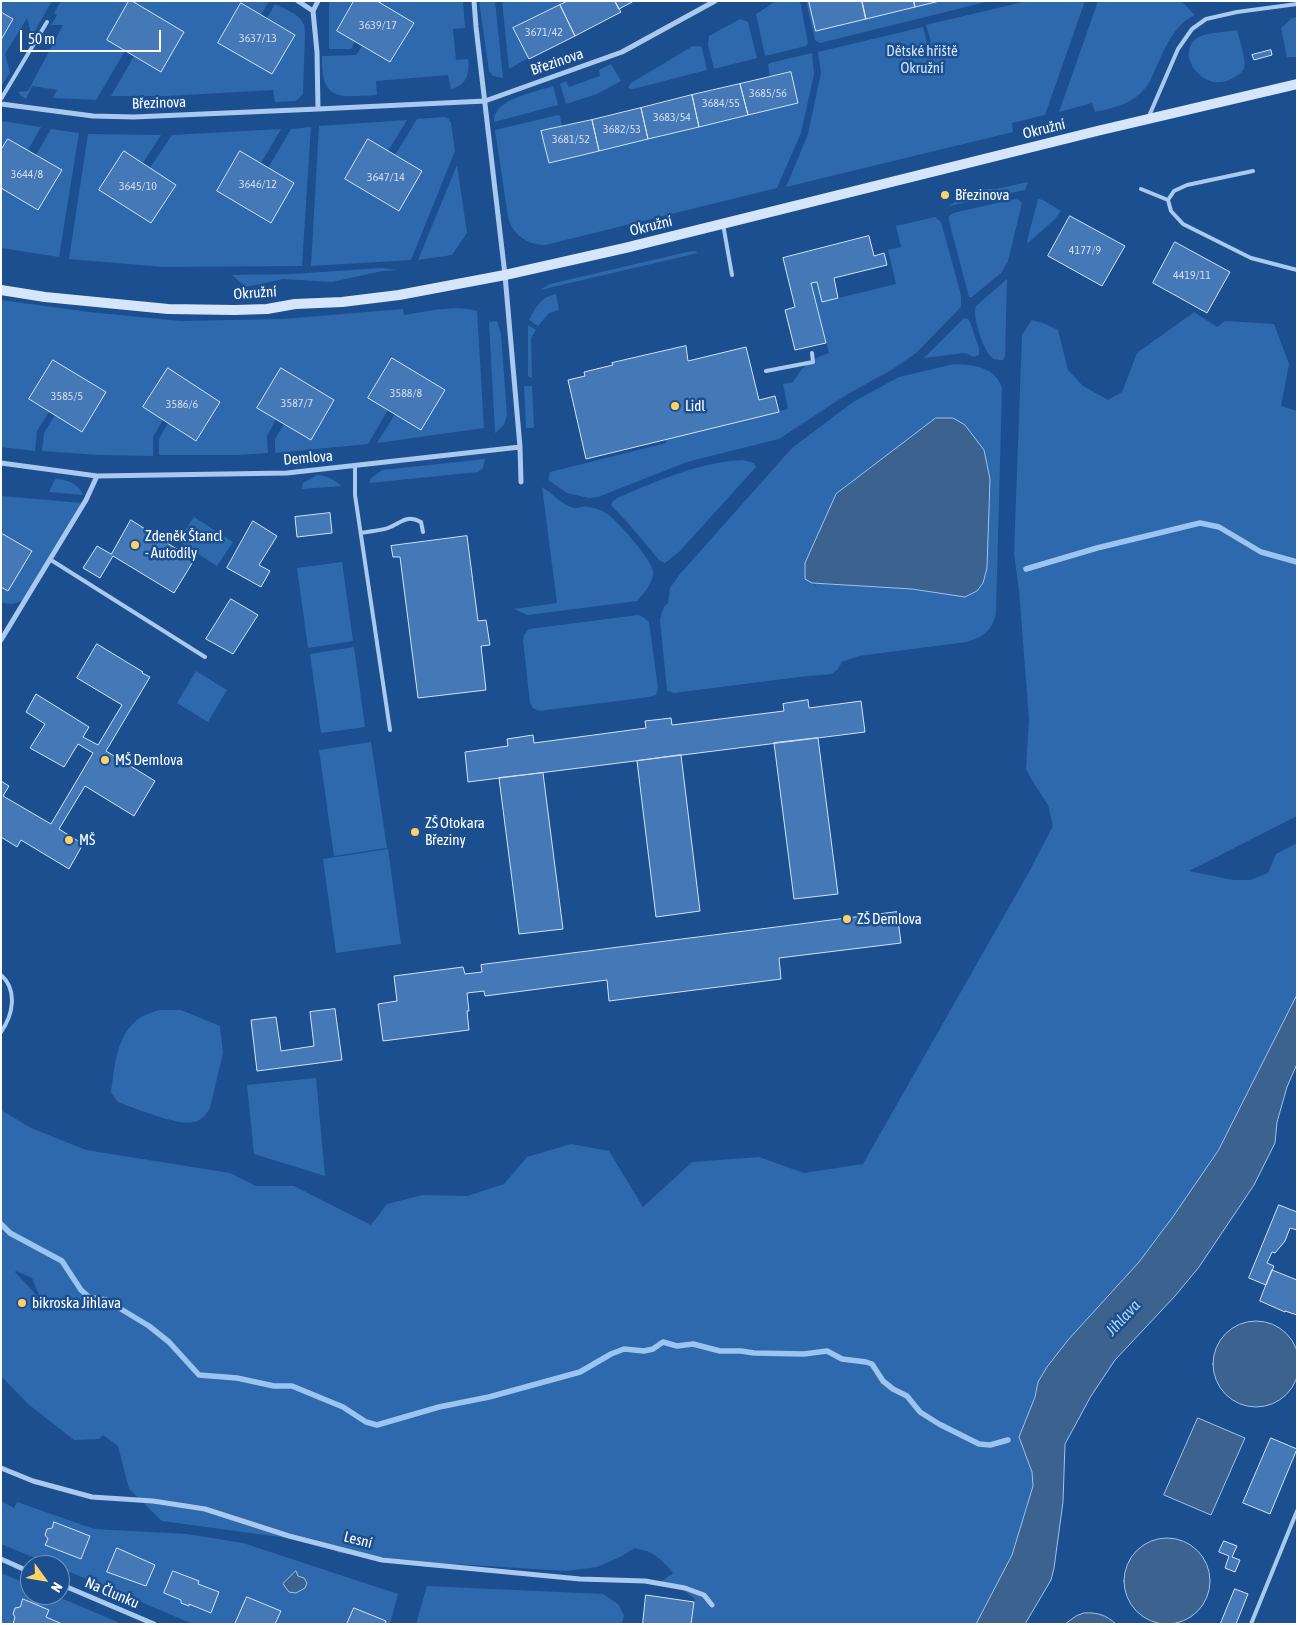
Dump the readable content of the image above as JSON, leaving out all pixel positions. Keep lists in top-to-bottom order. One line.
{"streets":{"street":["Březinova","Okružní","Demlova","Lesní","Na Člunku"]},"water":["Jihlava"],"parks":["Dětské hřiště Okružní"],"places":["Březinova","Lidl","Zdeněk Štancl - Autodíly","MŠ Demlova","ZŠ Otokara Březiny","MŠ","ZŠ Demlova","bikroska Jihlava"],"house_numbers":["3639/17","3671/42","3637/13","3685/56","3684/55","3683/54","3682/53","3681/52","3644/8","3647/14","3646/12","3645/10","4177/9","4419/11","3588/8","3585/5","3587/7","3586/6"],"scale_bar":"50 m","north":"bottom right"}
